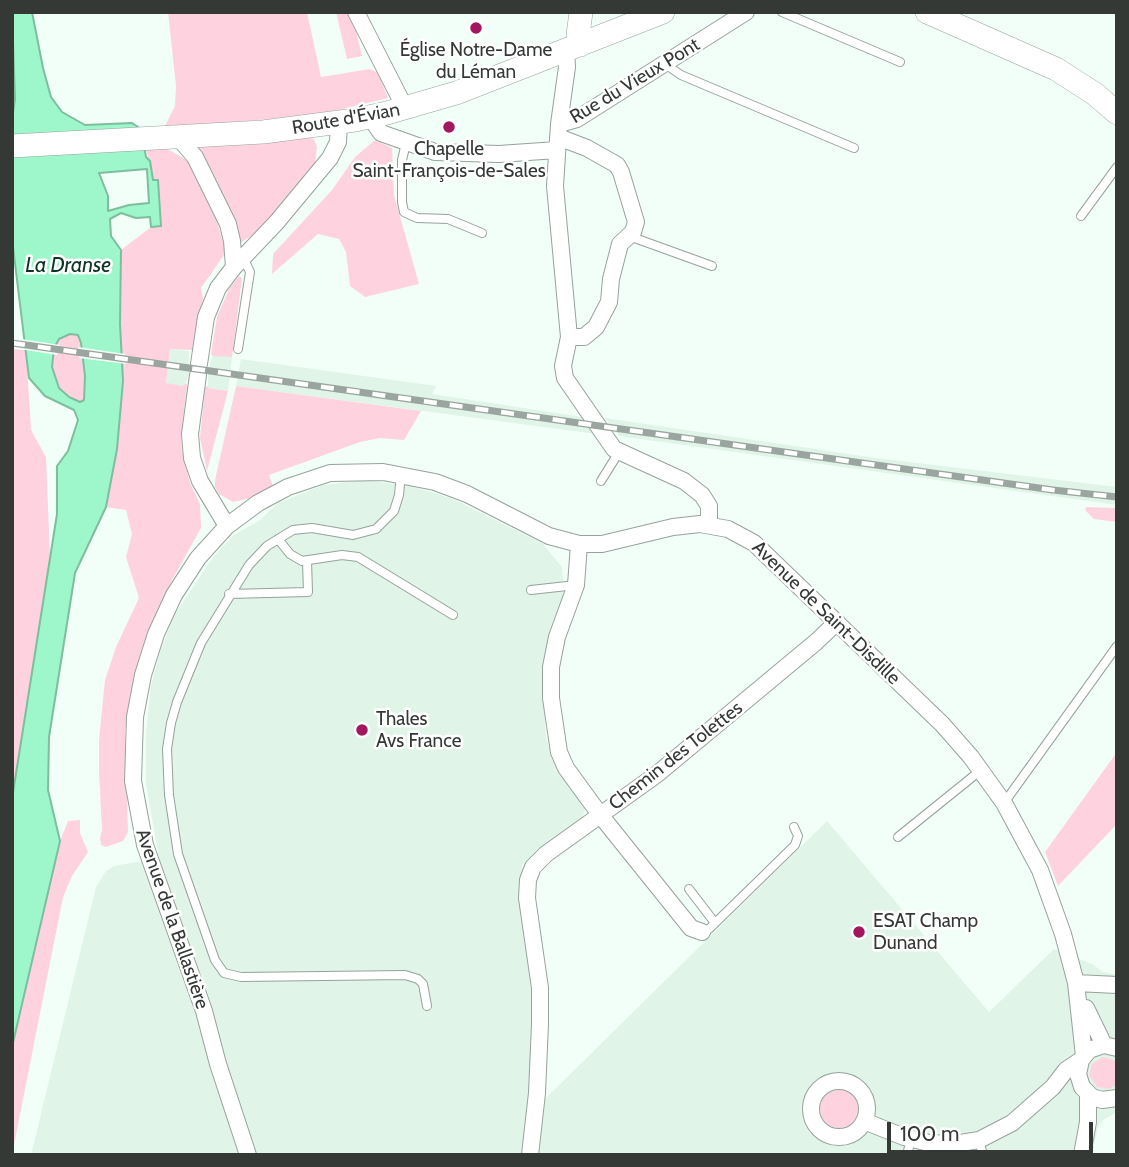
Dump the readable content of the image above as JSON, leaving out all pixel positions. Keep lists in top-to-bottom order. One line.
{"streets":{"street":["Rue du Vieux Pont","Route d'Évian","Avenue de Saint-Disdille","Chemin des Tolettes","Avenue de la Ballastière"]},"crossings":[["Rue du Vieux Pont","Route d'Évian"],["Avenue de Saint-Disdille","Chemin des Tolettes"]],"water":["La Dranse"],"places":["Église Notre-Dame du Léman","Chapelle Saint-François-de-Sales","Thales Avs France","ESAT Champ Dunand"],"scale_bar":"100 m"}
